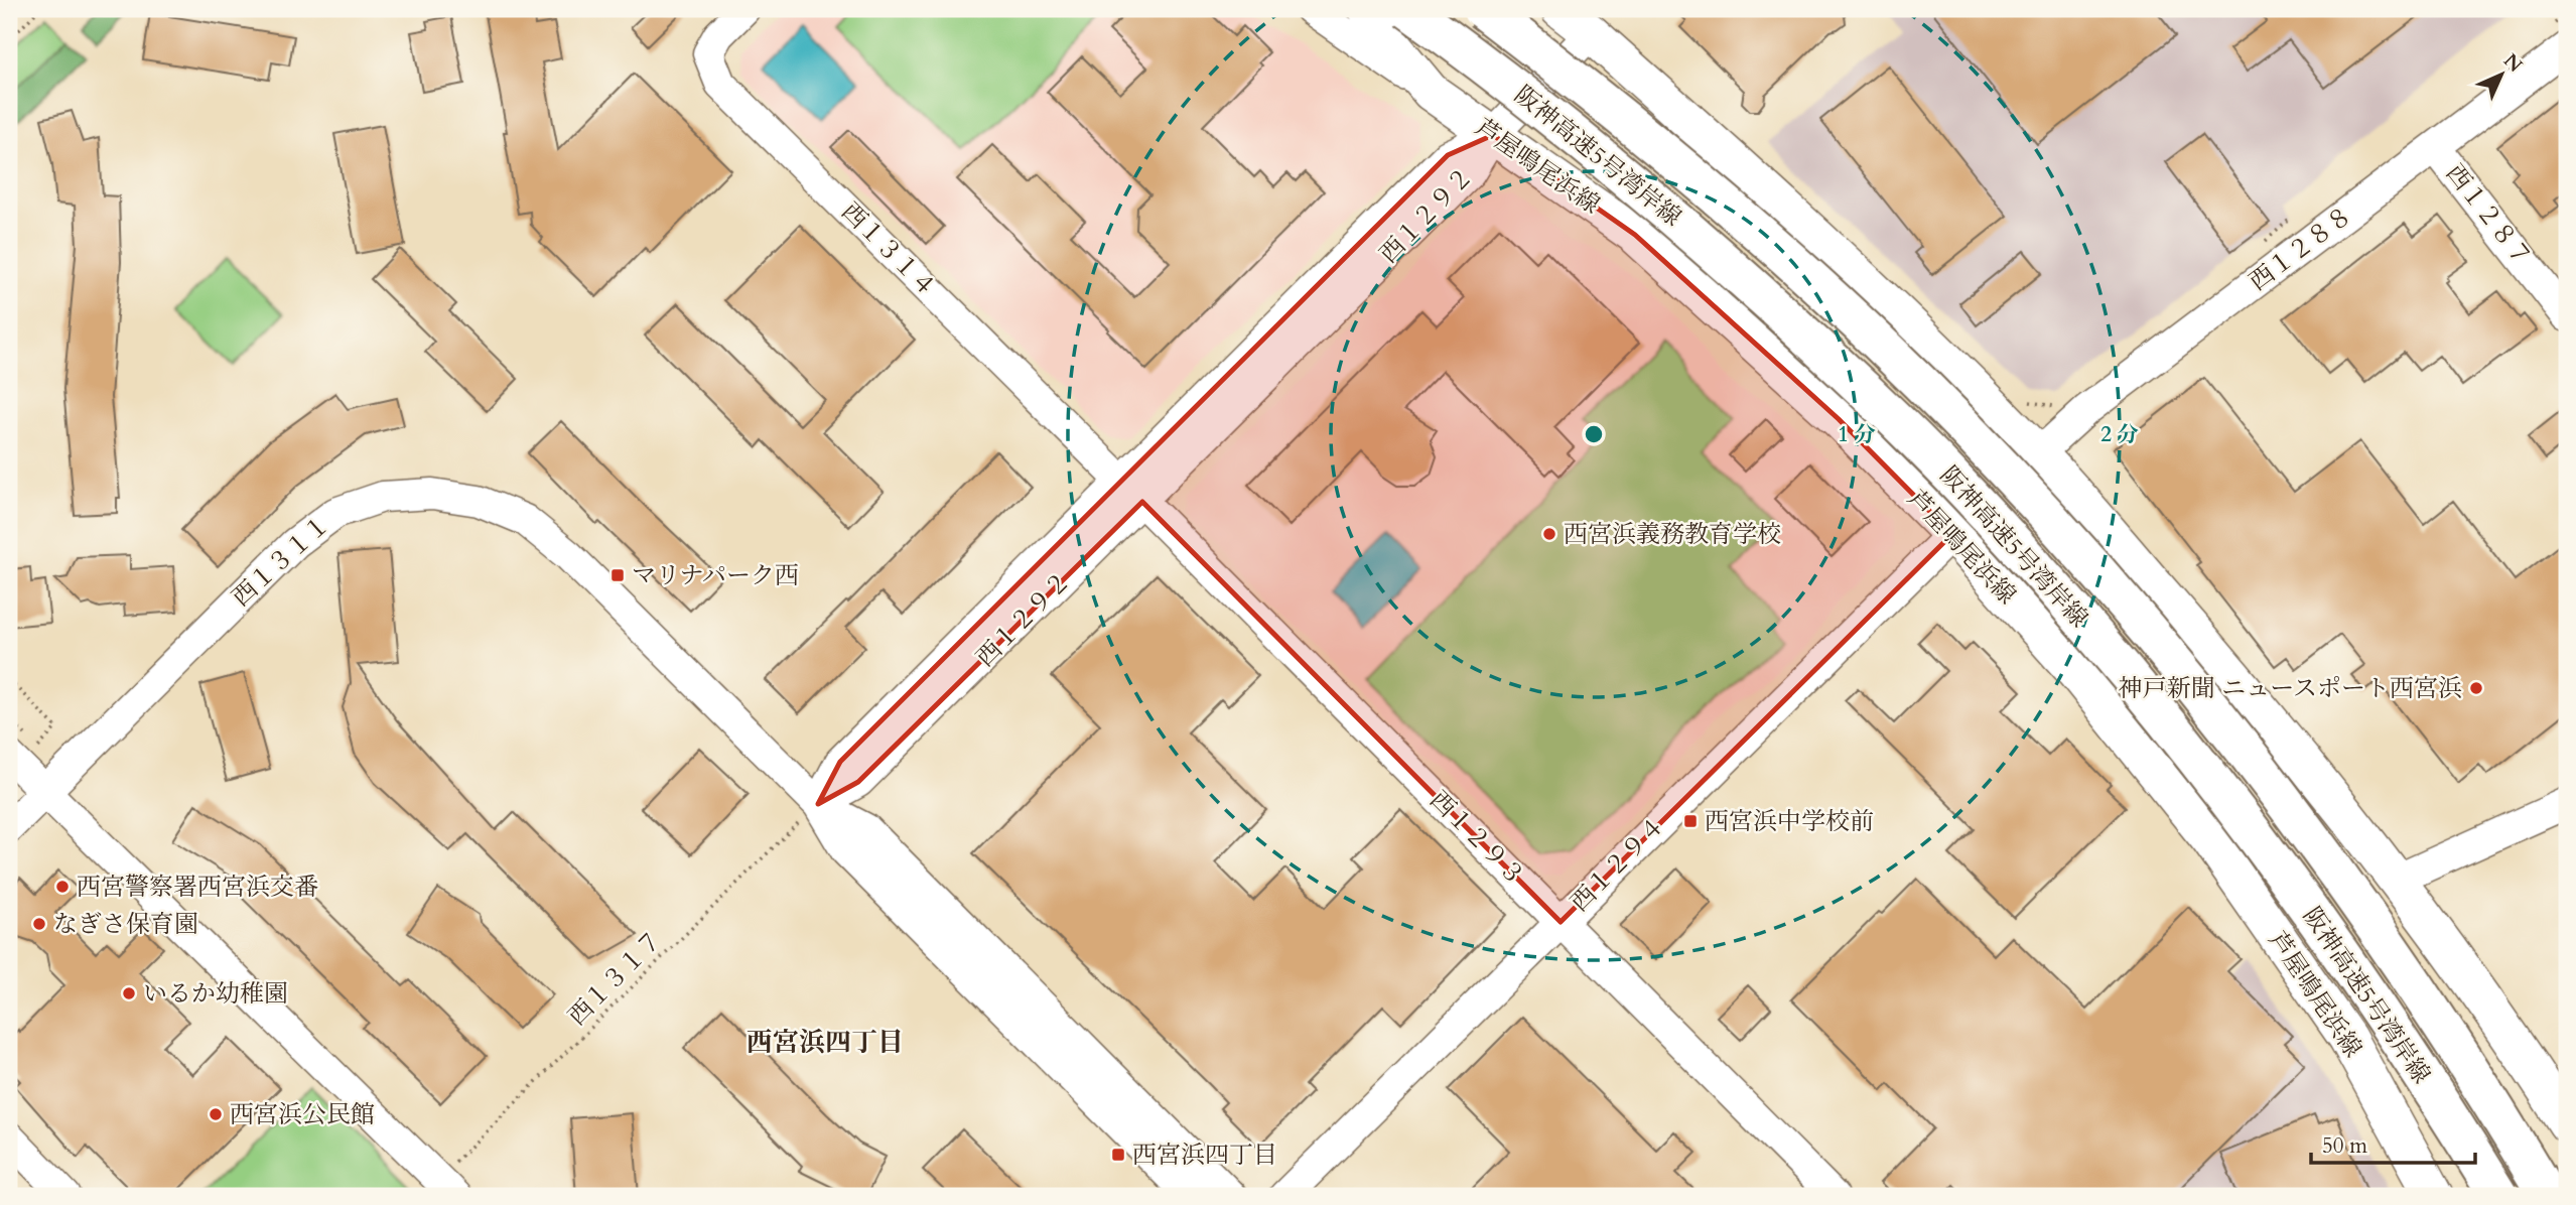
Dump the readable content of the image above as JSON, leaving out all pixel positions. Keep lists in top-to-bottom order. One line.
{"streets":{"highway":["阪神高速5号湾岸線"],"main road":["芦屋鳴尾浜線"],"street":["西１２９２","西１２８７","西１２８８","西１３１４","西１３１１","西１２９３","西１２９４"],"path":["西１３１７"]},"crossings":[["芦屋鳴尾浜線","西１２９２"],["芦屋鳴尾浜線","西１２９４"],["西１２９２","西１３１４"],["西１２９２","西１３１１"],["西１２９２","西１２９３"],["西１２９２","西１３１７"],["西１２８７","西１２８８"],["西１３１４","西１２９３"],["西１３１１","西１３１７"],["西１２９３","西１２９４"]],"districts":["西宮浜四丁目"],"places":{"other":["西宮浜義務教育学校","神戸新聞 ニュースポート西宮浜","西宮警察署西宮浜交番","なぎさ保育園","いるか幼稚園","西宮浜公民館"],"transit":["マリナパーク西","西宮浜中学校前","西宮浜四丁目"]},"scale_bar":"50 m","north":"top right","rings":["1 分","2 分"]}
